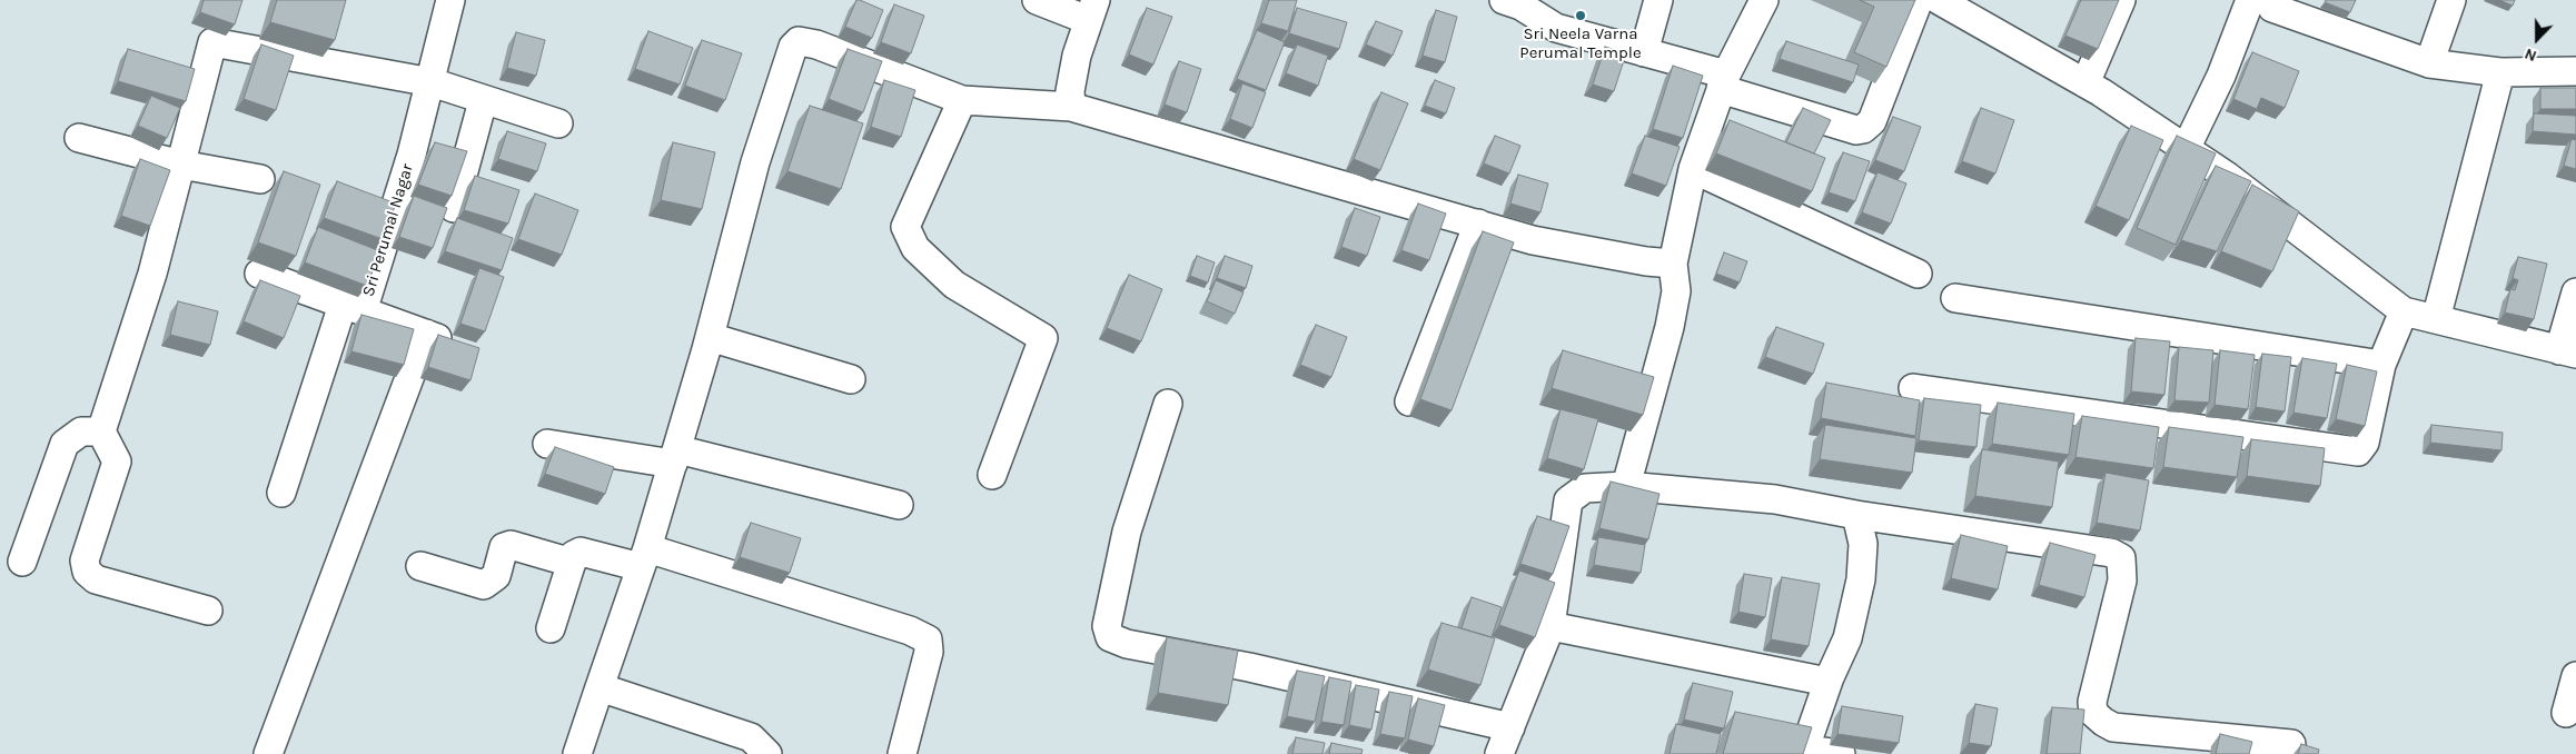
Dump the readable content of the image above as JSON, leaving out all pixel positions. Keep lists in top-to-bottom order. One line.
{"streets":{"street":["Sri Perumal Nagar"]},"places":["Sri Neela Varna Perumal Temple"],"north":"bottom"}
